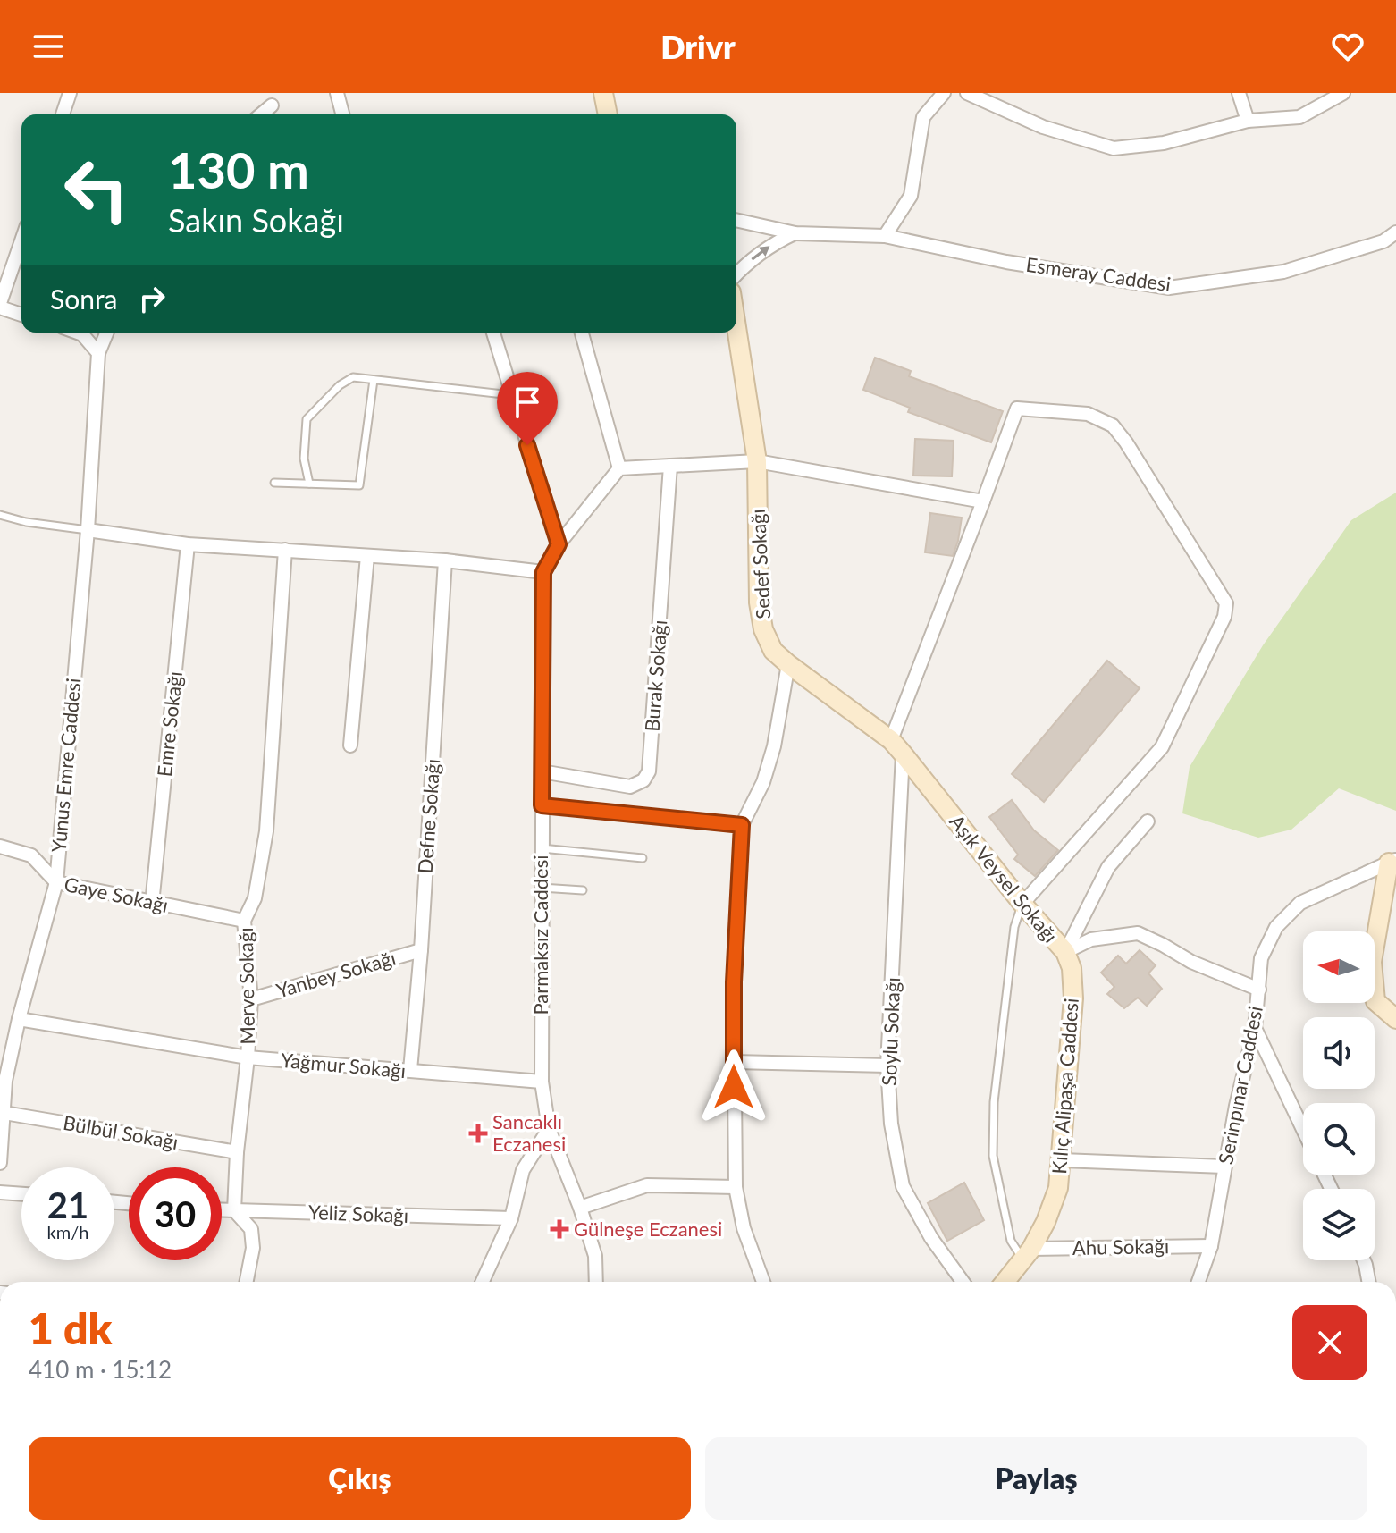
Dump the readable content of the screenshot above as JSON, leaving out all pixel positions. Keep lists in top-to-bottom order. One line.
{"streets":{"street":["Esmeray Caddesi","Sedef Sokağı","Burak Sokağı","Emre Sokağı","Yunus Emre Caddesi","Defne Sokağı","Aşık Veysel Sokağı","Gaye Sokağı","Parmaksız Caddesi","Yanbey Sokağı","Merve Sokağı","Soylu Sokağı","Yağmur Sokağı","Serinpınar Caddesi","Kılıç Alipaşa Caddesi","Bülbül Sokağı","Yeliz Sokağı","Ahu Sokağı"]},"crossings":[["Sedef Sokağı","Aşık Veysel Sokağı"],["Burak Sokağı","Parmaksız Caddesi"],["Emre Sokağı","Gaye Sokağı"],["Yunus Emre Caddesi","Gaye Sokağı"],["Yunus Emre Caddesi","Yağmur Sokağı"],["Yunus Emre Caddesi","Bülbül Sokağı"],["Defne Sokağı","Yanbey Sokağı"],["Defne Sokağı","Yağmur Sokağı"],["Aşık Veysel Sokağı","Soylu Sokağı"],["Aşık Veysel Sokağı","Serinpınar Caddesi"],["Aşık Veysel Sokağı","Kılıç Alipaşa Caddesi"],["Gaye Sokağı","Merve Sokağı"],["Parmaksız Caddesi","Yağmur Sokağı"],["Yanbey Sokağı","Merve Sokağı"],["Merve Sokağı","Yağmur Sokağı"],["Merve Sokağı","Bülbül Sokağı"],["Merve Sokağı","Yeliz Sokağı"],["Serinpınar Caddesi","Ahu Sokağı"],["Kılıç Alipaşa Caddesi","Ahu Sokağı"]],"places":{"health":["Sancaklı Eczanesi","Gülneşe Eczanesi"]},"north":"left","page":{"header":"Drivr","turn":["130 m","Sakın Sokağı"],"then":"Sonra","speed":"21 km/h","limit":"30","heading":["1 dk","410 m · 15:12"],"buttons":["Çıkış","Paylaş"]}}
